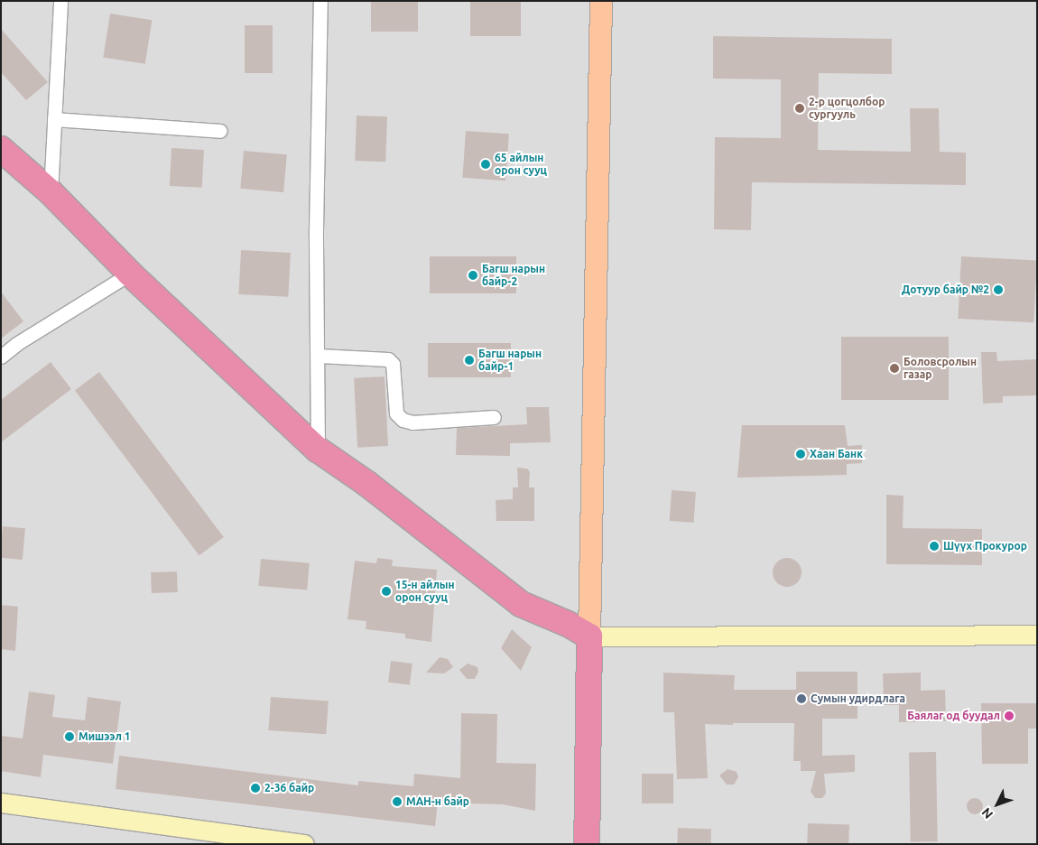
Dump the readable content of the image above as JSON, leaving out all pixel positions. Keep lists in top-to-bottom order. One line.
{"places":["2-р цогцолбор сургууль","65 айлын орон сууц","Багш нарын байр-2","Дотуур байр №2","Багш нарын байр-1","Боловсролын газар","Хаан Банк","Шүүх Прокурор","15-н айлын орон сууц","Сумын удирдлага","Баялаг од буудал","Мишээл 1","2-36 байр","МАН-н байр"],"north":"bottom left"}
